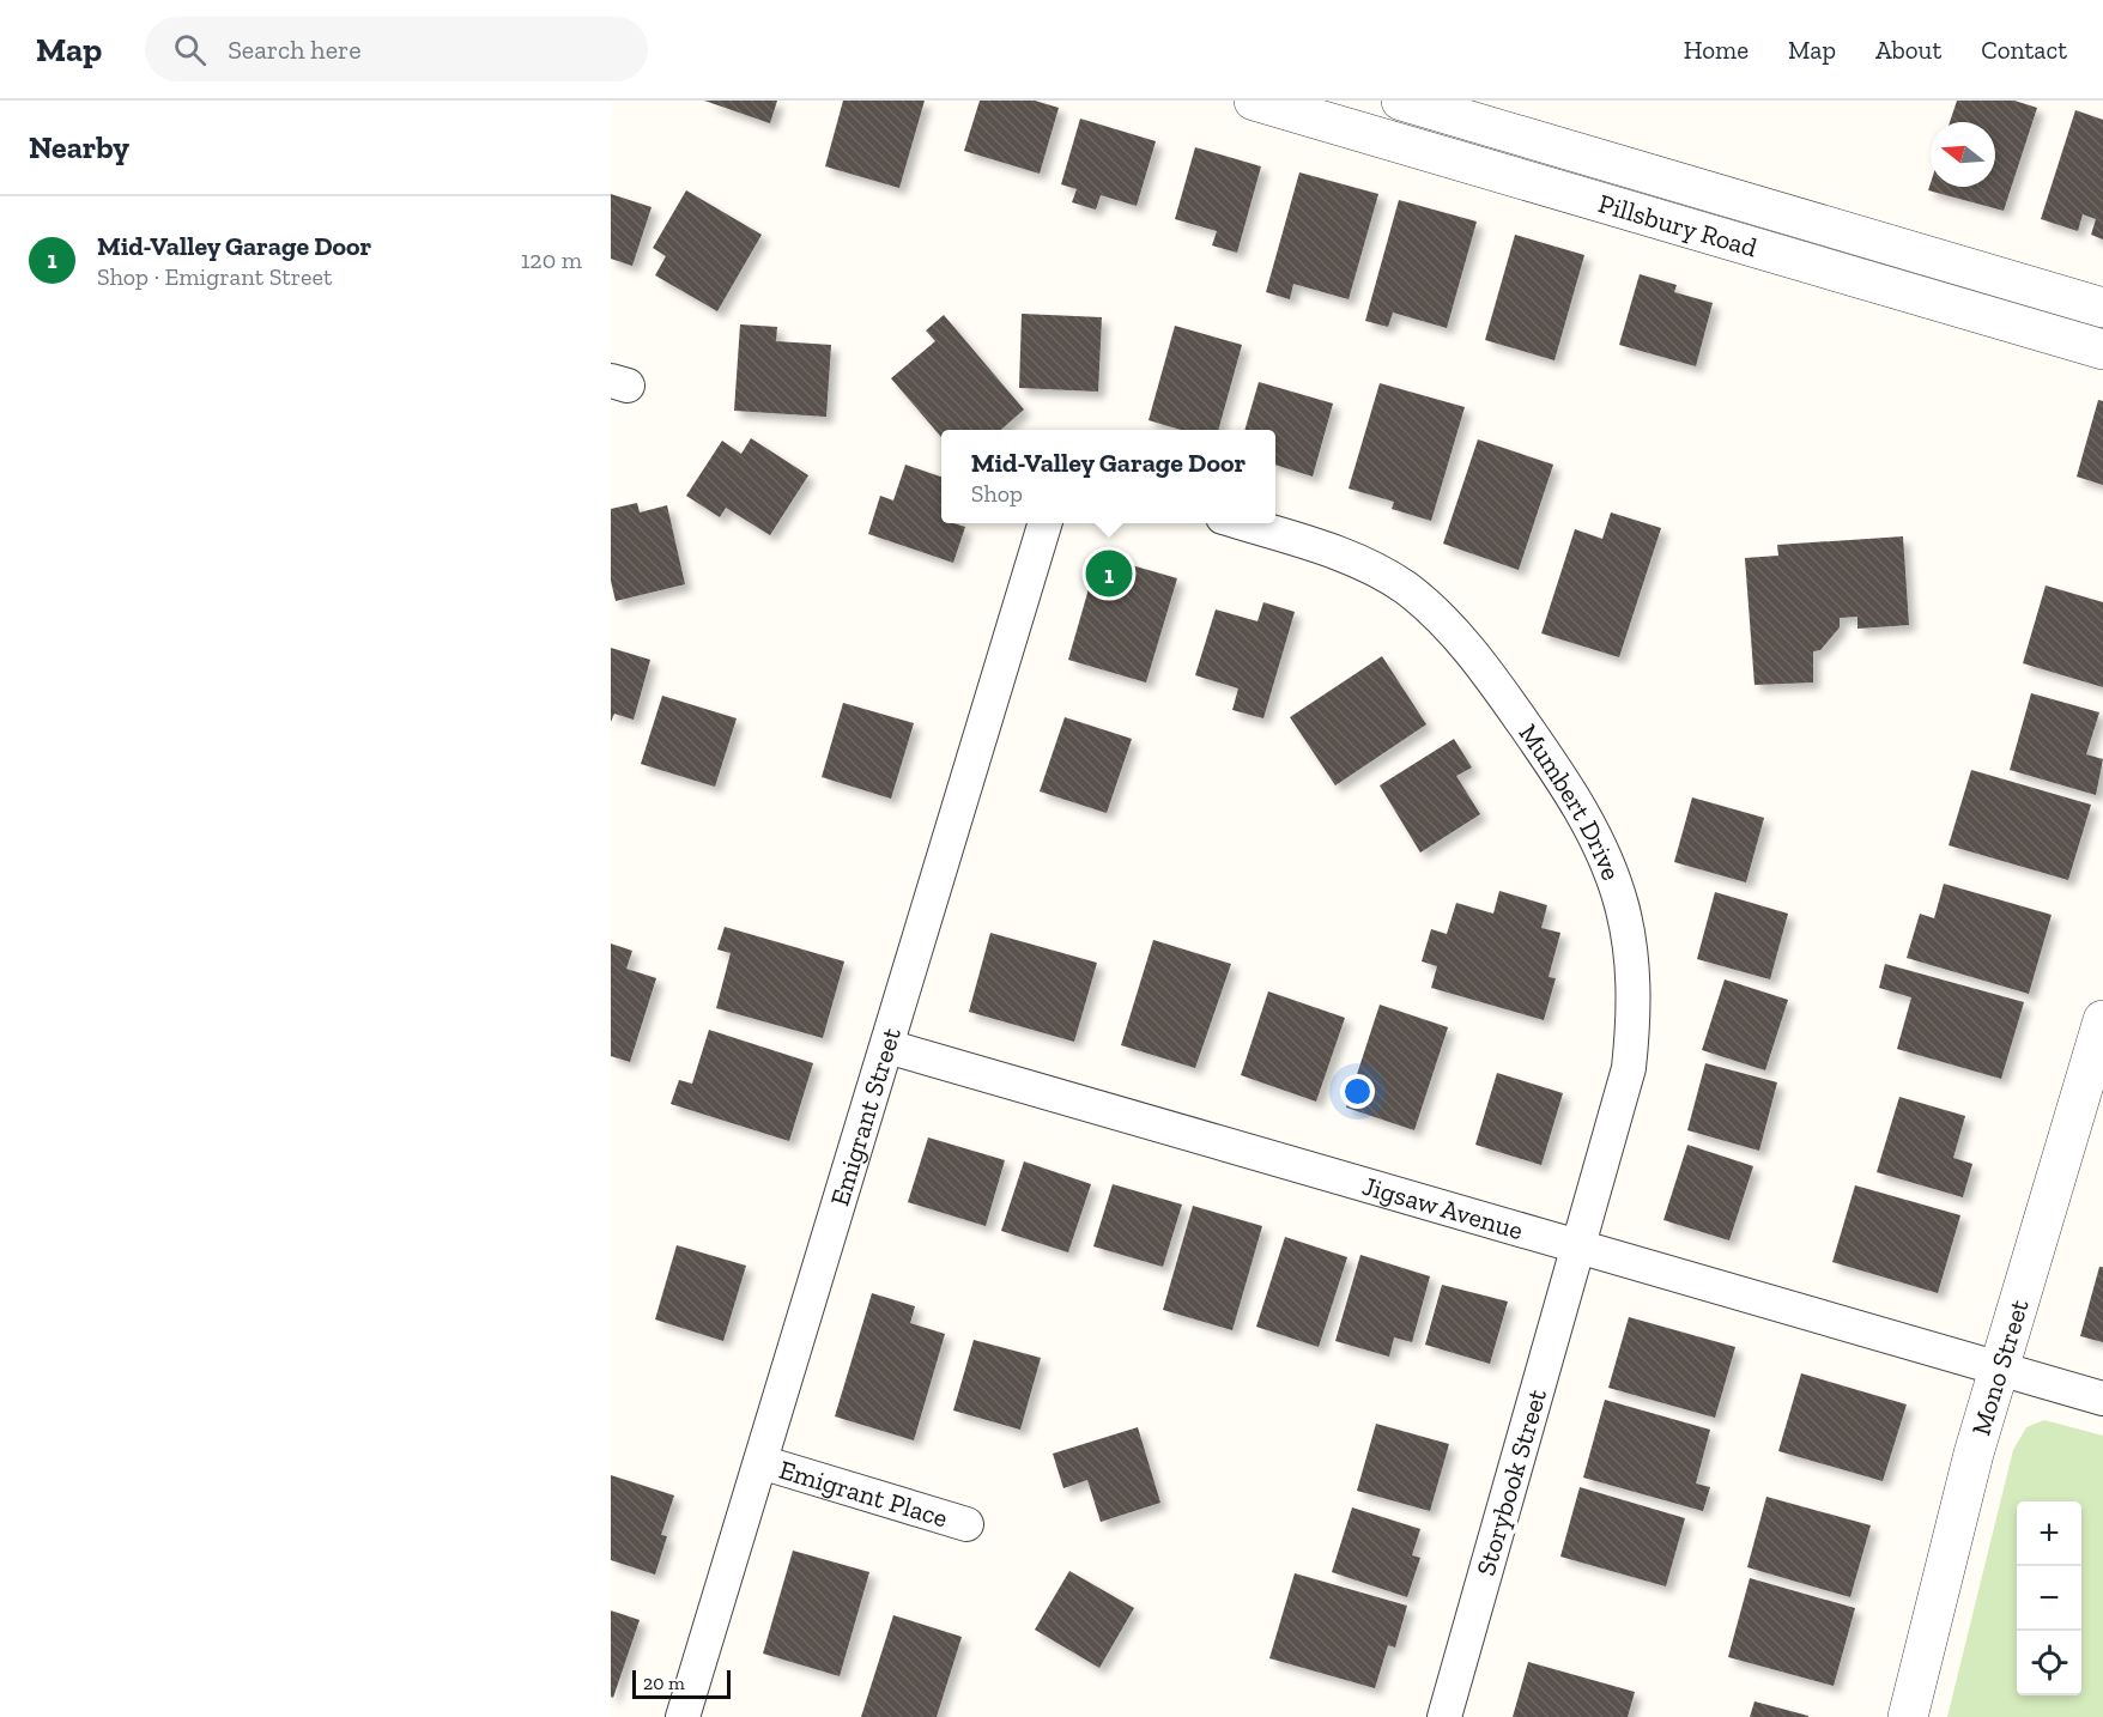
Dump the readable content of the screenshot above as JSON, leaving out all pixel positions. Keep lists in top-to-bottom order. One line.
{"streets":{"street":["Pillsbury Road","Mumbert Drive","Emigrant Street","Jigsaw Avenue","Mono Street","Storybook Street","Emigrant Place"]},"crossings":[["Mumbert Drive","Jigsaw Avenue"],["Mumbert Drive","Storybook Street"],["Emigrant Street","Jigsaw Avenue"],["Emigrant Street","Emigrant Place"],["Jigsaw Avenue","Mono Street"],["Jigsaw Avenue","Storybook Street"]],"scale_bar":"20 m","north":"left","page":{"header":"Map","search":"Search here","nav":["Home","Map","About","Contact"],"heading":"Nearby","list":[{"mark":"1","name":"Mid-Valley Garage Door","note":"Shop · Emigrant Street","value":"120 m"}],"popup":["Mid-Valley Garage Door","Shop"],"pins":"1","map_buttons":["+","−"],"scale":"20 m"}}
